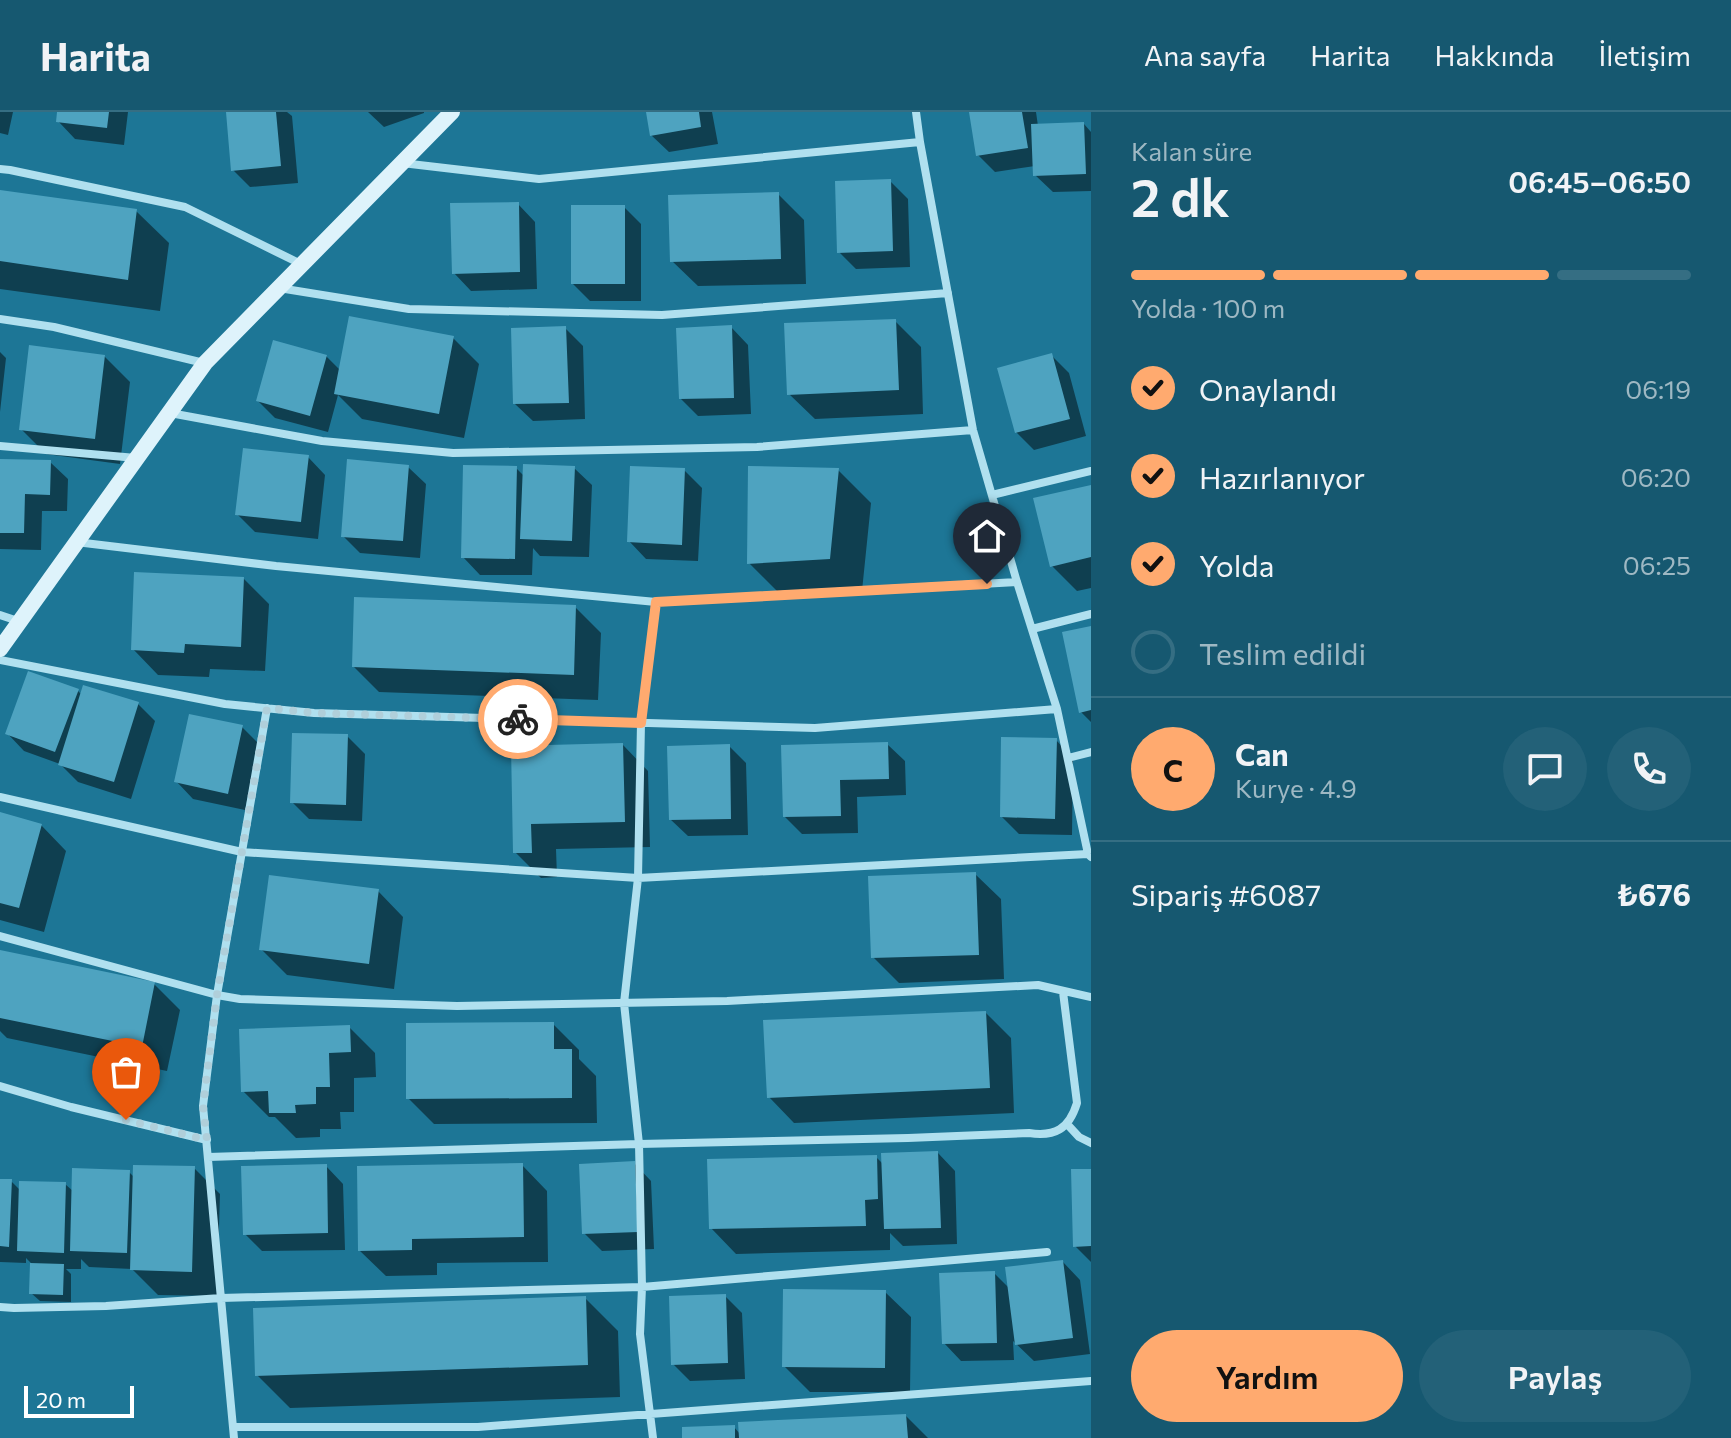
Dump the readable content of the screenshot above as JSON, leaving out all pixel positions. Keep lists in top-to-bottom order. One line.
{"scale_bar":"20 m","page":{"header":"Harita","nav":["Ana sayfa","Harita","Hakkında","İletişim"],"heading":["2 dk","Kalan süre","06:45–06:50"],"panel":["Can","Kurye · 4.9","Sipariş #6087","₺676"],"bar":"Yolda · 100 m","list":[["Onaylandı","06:19"],["Hazırlanıyor","06:20"],["Yolda","06:25"],"Teslim edildi"],"round":"C","buttons":["Yardım","Paylaş"],"scale":"20 m"}}
